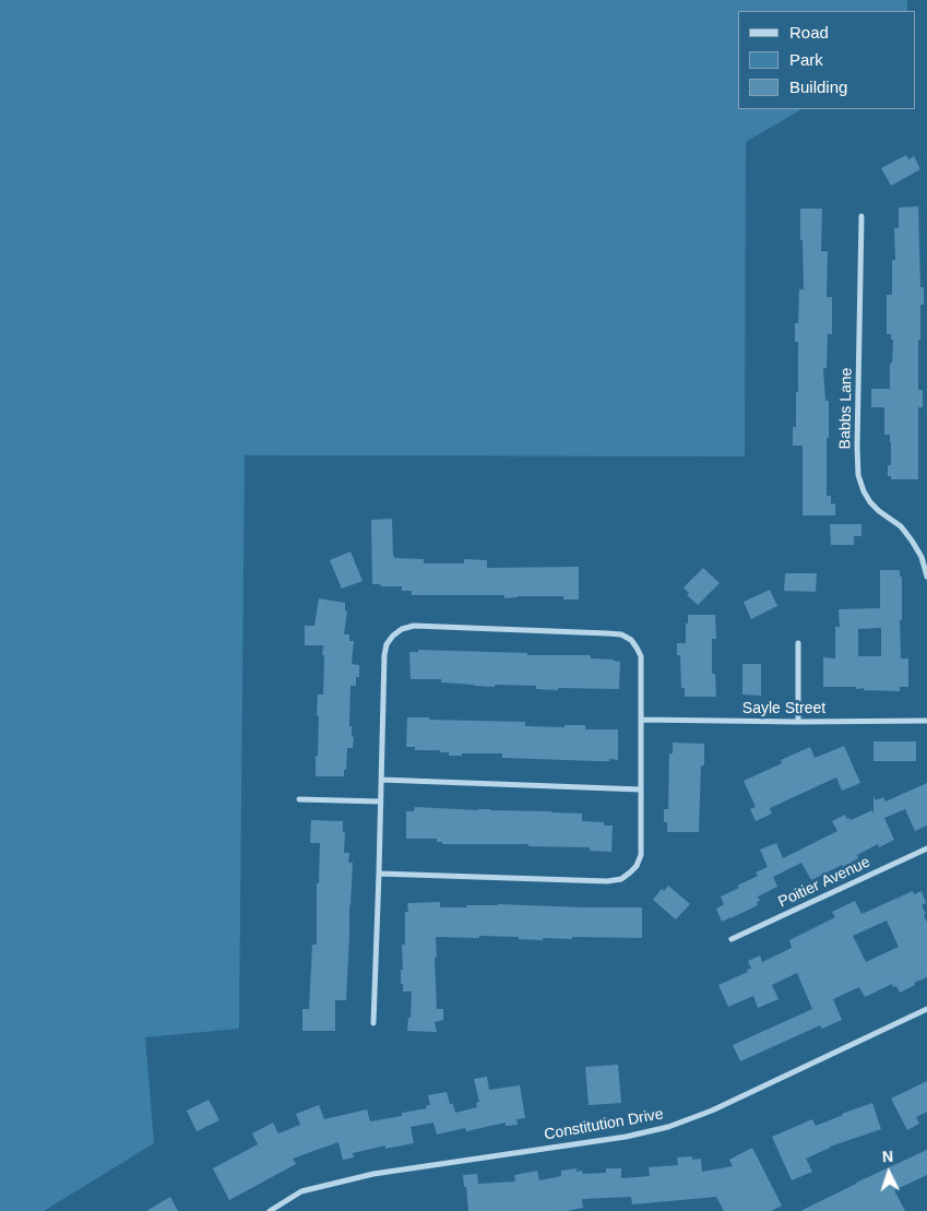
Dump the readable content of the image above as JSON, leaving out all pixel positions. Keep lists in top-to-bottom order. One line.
{"streets":{"street":["Babbs Lane","Sayle Street","Poitier Avenue","Constitution Drive"]},"legend":["Road","Park","Building"],"north":"top"}
